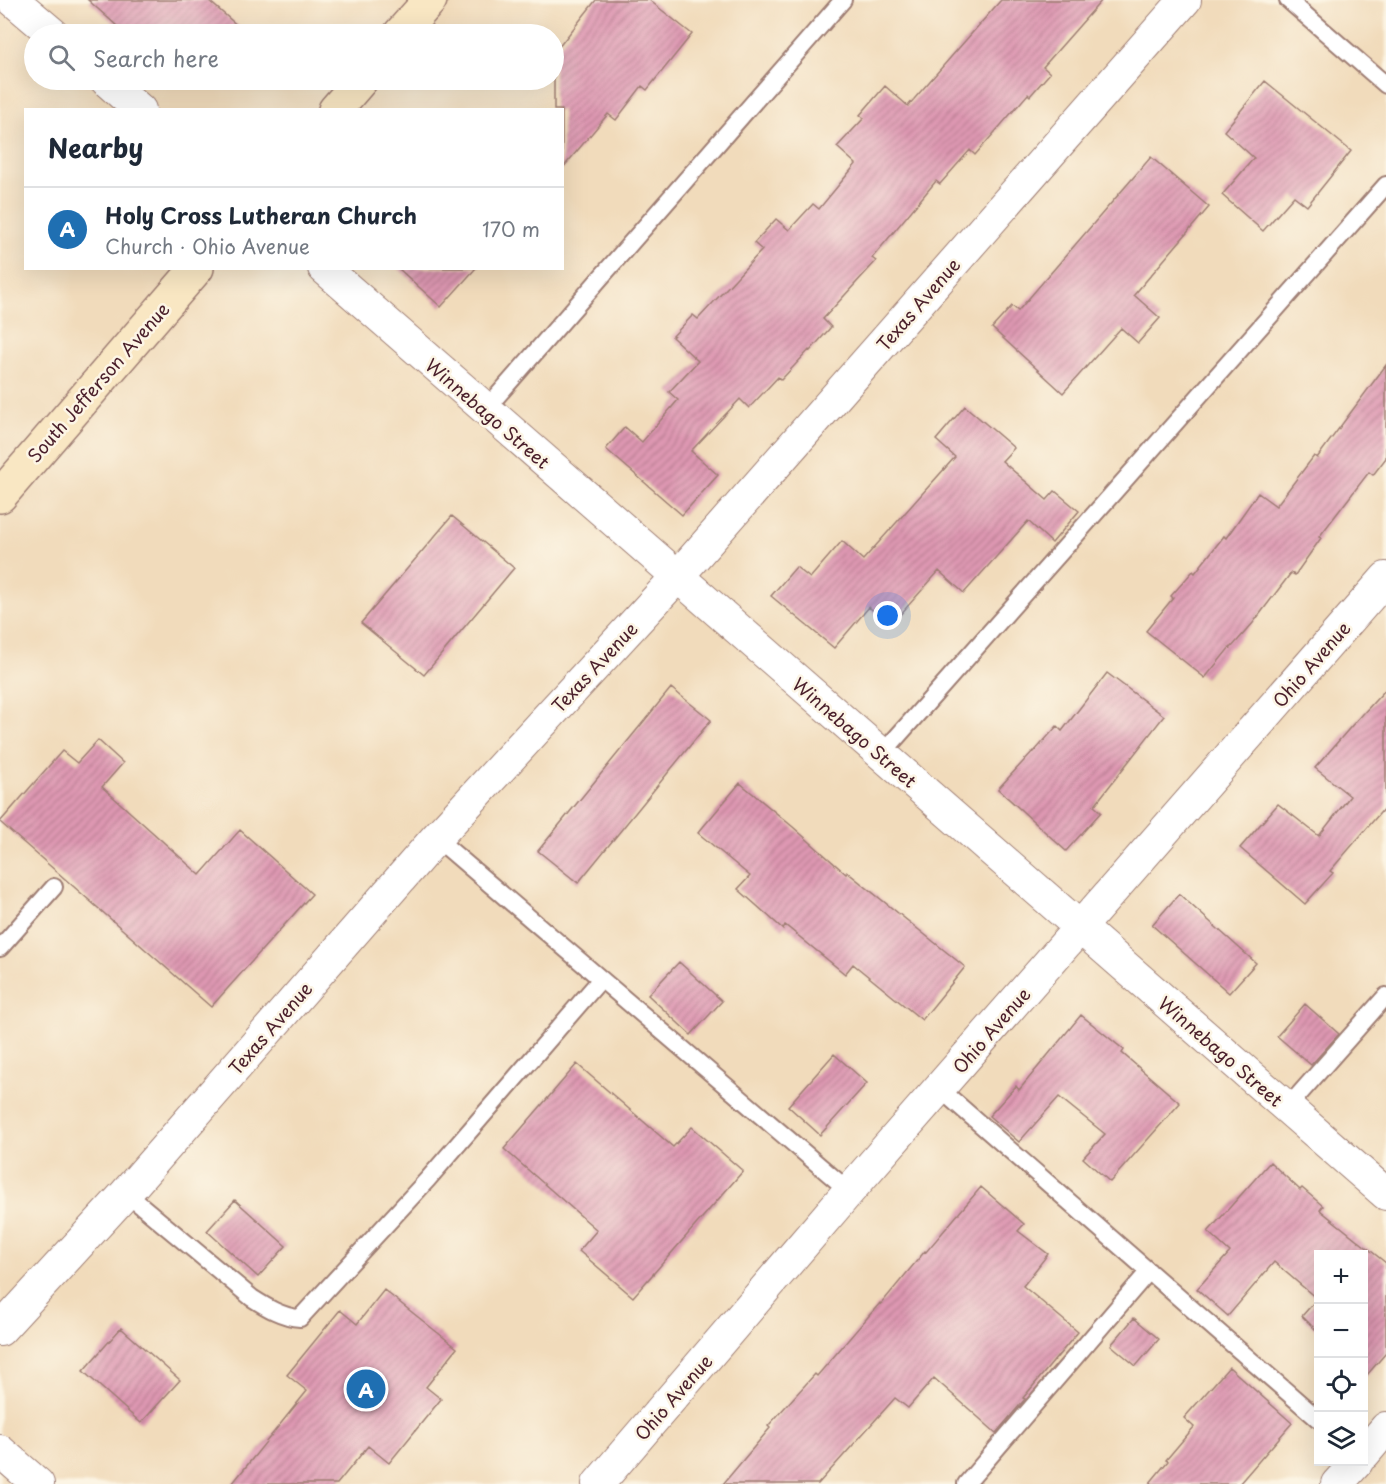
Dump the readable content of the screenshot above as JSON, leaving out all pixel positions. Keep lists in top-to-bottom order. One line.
{"streets":{"main road":["South Jefferson Avenue"],"street":["Texas Avenue","Winnebago Street","Ohio Avenue"]},"crossings":[["Texas Avenue","Winnebago Street"],["Winnebago Street","Ohio Avenue"]],"page":{"search":"Search here","heading":"Nearby","list":[{"mark":"A","name":"Holy Cross Lutheran Church","note":"Church · Ohio Avenue","value":"170 m"}],"map_buttons":["+","−"],"pins":"A"}}
